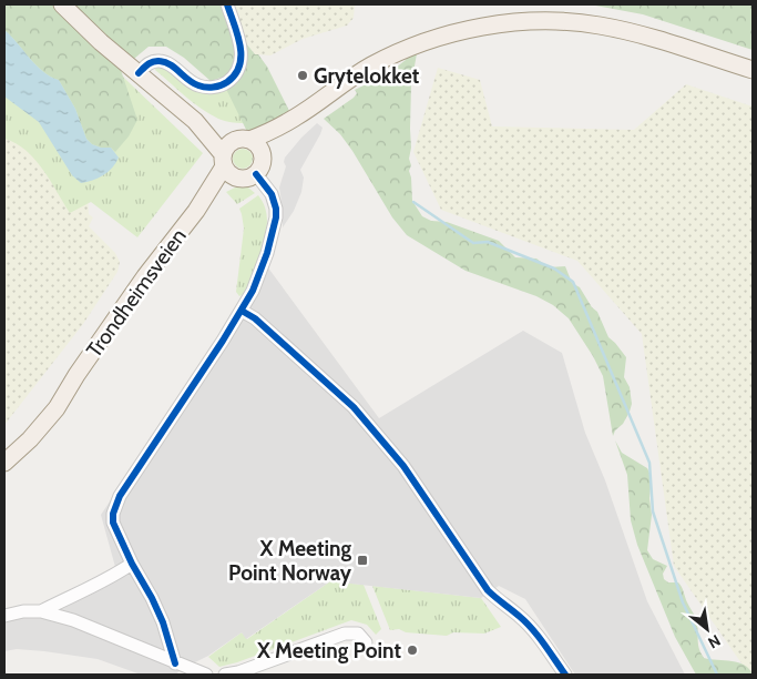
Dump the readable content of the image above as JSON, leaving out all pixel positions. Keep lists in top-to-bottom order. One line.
{"streets":{"main road":["Trondheimsveien"]},"places":{"other":["Grytelokket","X Meeting Point"],"transit":["X Meeting Point Norway"]},"north":"bottom right"}
